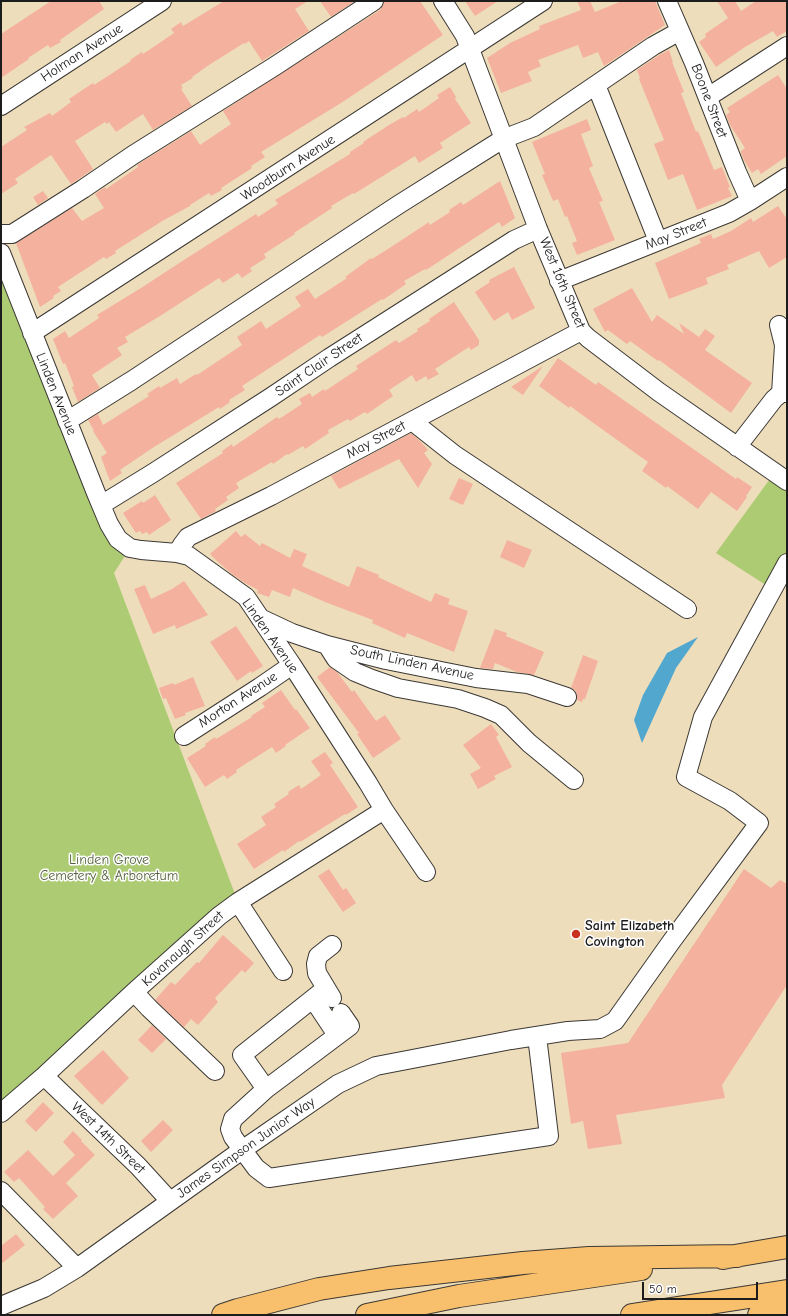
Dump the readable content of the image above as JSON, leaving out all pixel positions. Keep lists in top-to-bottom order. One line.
{"streets":{"street":["Holman Avenue","Boone Street","Woodburn Avenue","May Street","West 16th Street","Saint Clair Street","Linden Avenue","South Linden Avenue","Morton Avenue","Kavanaugh Street","West 14th Street","James Simpson Junior Way"]},"crossings":[["Boone Street","May Street"],["Woodburn Avenue","West 16th Street"],["Woodburn Avenue","Linden Avenue"],["May Street","West 16th Street"],["May Street","Linden Avenue"],["West 16th Street","Saint Clair Street"],["Saint Clair Street","Linden Avenue"],["Linden Avenue","South Linden Avenue"],["Linden Avenue","Morton Avenue"],["Linden Avenue","Kavanaugh Street"],["Kavanaugh Street","West 14th Street"],["West 14th Street","James Simpson Junior Way"]],"parks":["Linden Grove Cemetery & Arboretum"],"places":["Saint Elizabeth Covington"],"scale_bar":"50 m"}
